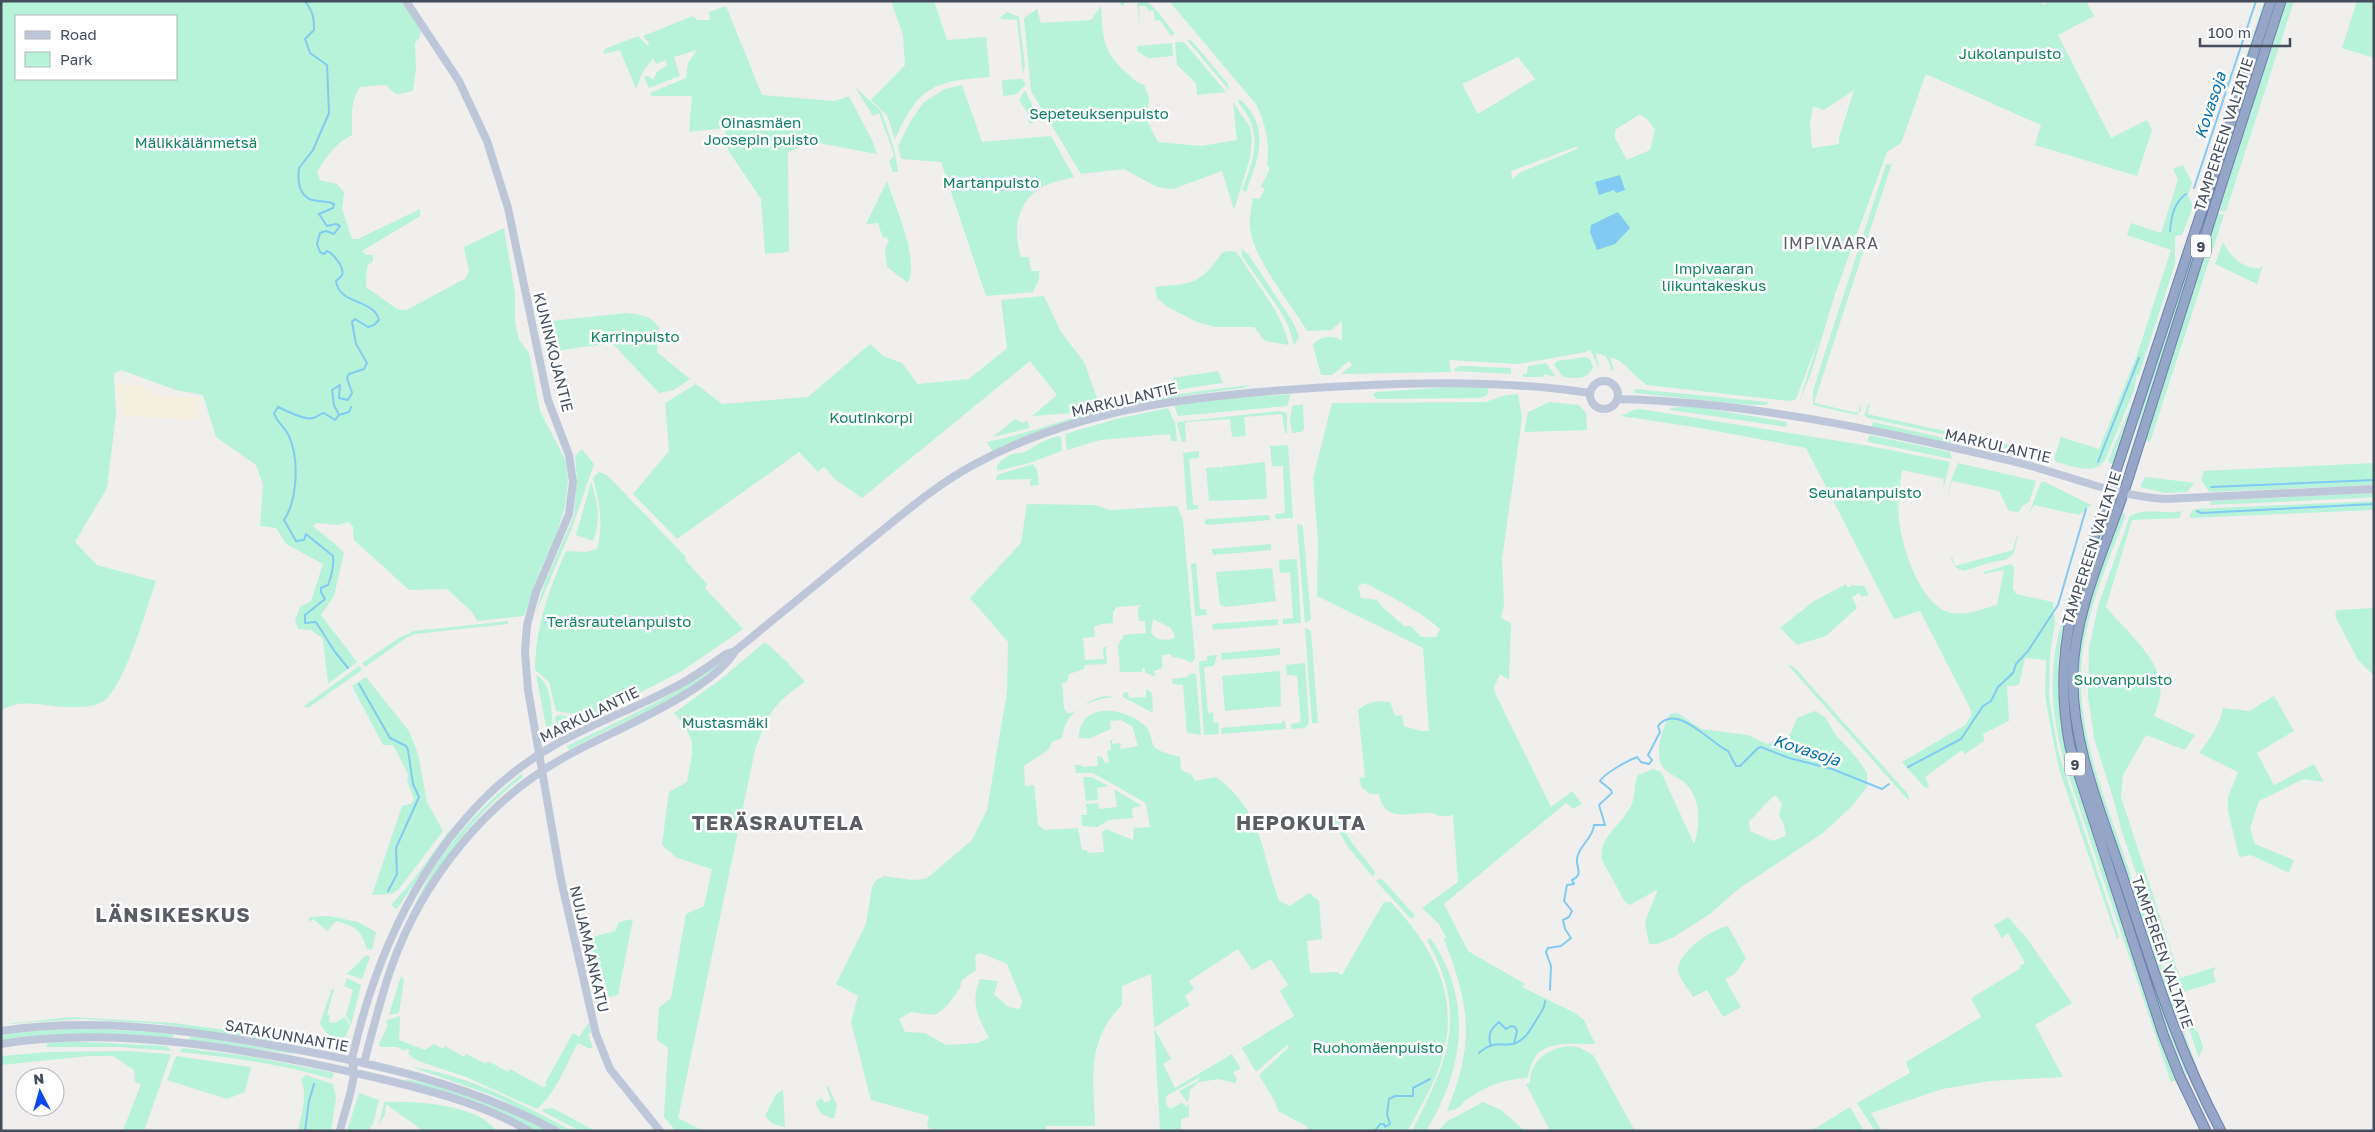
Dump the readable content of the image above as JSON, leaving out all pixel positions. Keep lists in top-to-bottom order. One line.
{"streets":{"highway":["TAMPEREEN VALTATIE","9"],"main road":["KUNINKOJANTIE","MARKULANTIE","NUIJAMAANKATU","SATAKUNNANTIE"]},"crossings":[["TAMPEREEN VALTATIE","MARKULANTIE"],["KUNINKOJANTIE","MARKULANTIE"],["KUNINKOJANTIE","NUIJAMAANKATU"],["MARKULANTIE","NUIJAMAANKATU"],["MARKULANTIE","SATAKUNNANTIE"]],"districts":["IMPIVAARA","TERÄSRAUTELA","HEPOKULTA","LÄNSIKESKUS"],"water":["Kovasoja"],"parks":["Jukolanpuisto","Sepeteuksenpuisto","Oinasmäen Joosepin puisto","Mälikkälänmetsä","Martanpuisto","Impivaaran liikuntakeskus","Karrinpuisto","Koutinkorpi","Seunalanpuisto","Teräsrautelanpuisto","Suovanpuisto","Mustasmäki","Ruohomäenpuisto"],"legend":["Road","Park"],"scale_bar":"100 m","north":"top"}
